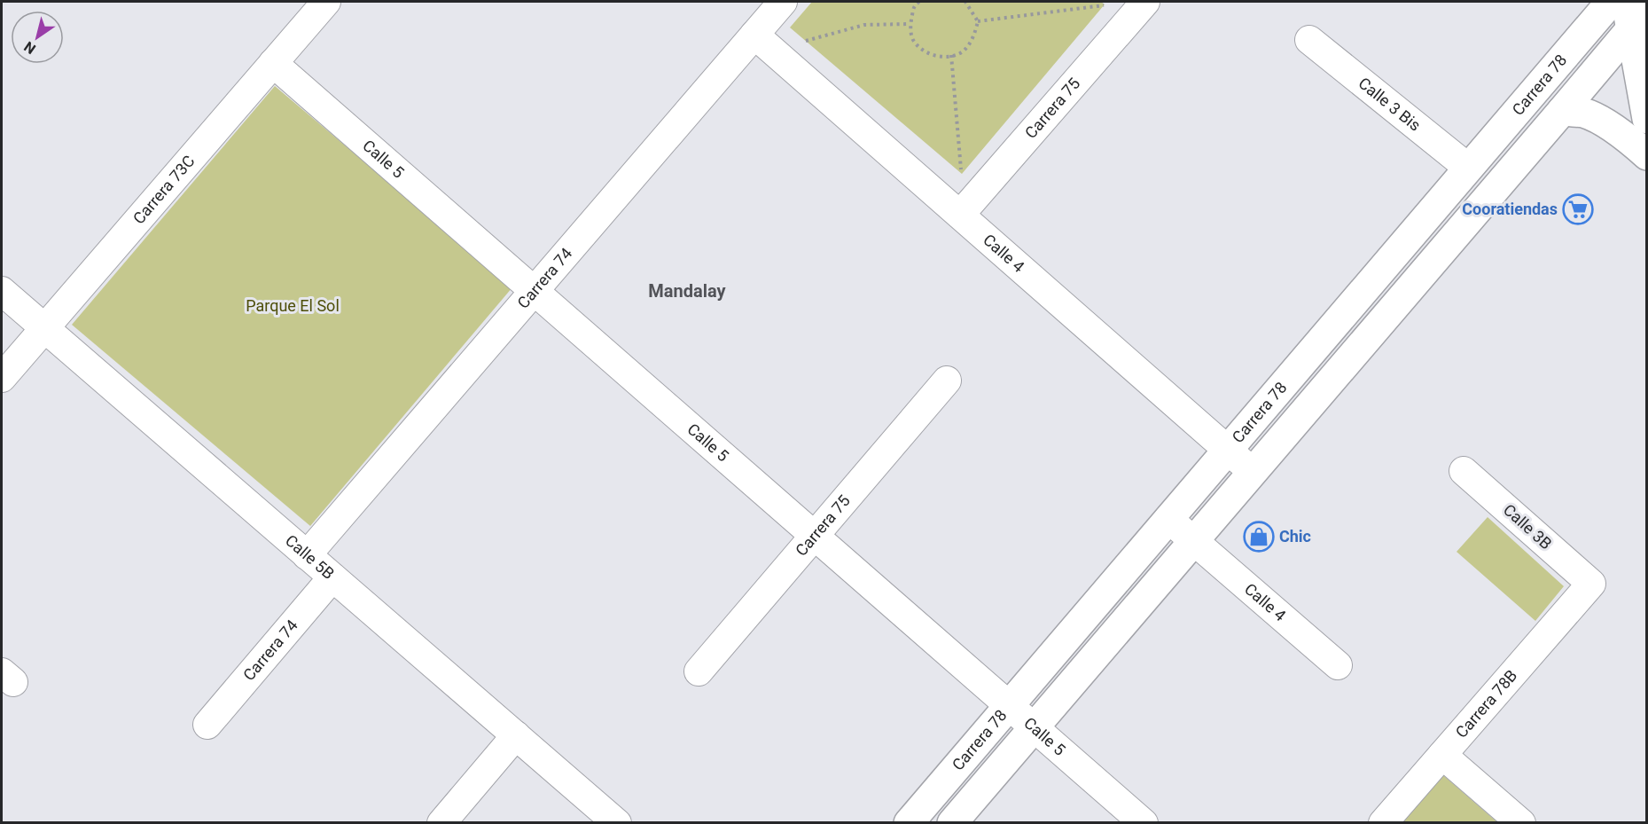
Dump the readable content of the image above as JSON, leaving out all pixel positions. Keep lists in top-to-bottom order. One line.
{"streets":{"street":["Carrera 78","Calle 3 Bis","Carrera 75","Calle 5","Carrera 73C","Calle 4","Carrera 74","Calle 3B","Calle 5B","Carrera 78B"]},"crossings":[["Carrera 78","Calle 3 Bis"],["Carrera 78","Calle 5"],["Carrera 78","Calle 4"],["Carrera 75","Calle 5"],["Carrera 75","Calle 4"],["Calle 5","Carrera 73C"],["Calle 5","Carrera 74"],["Carrera 73C","Calle 5B"],["Calle 4","Carrera 74"],["Carrera 74","Calle 5B"],["Calle 3B","Carrera 78B"]],"districts":["Mandalay"],"parks":["Parque El Sol"],"places":{"supermarket":["Cooratiendas"],"shop":["Chic"]},"north":"bottom left"}
